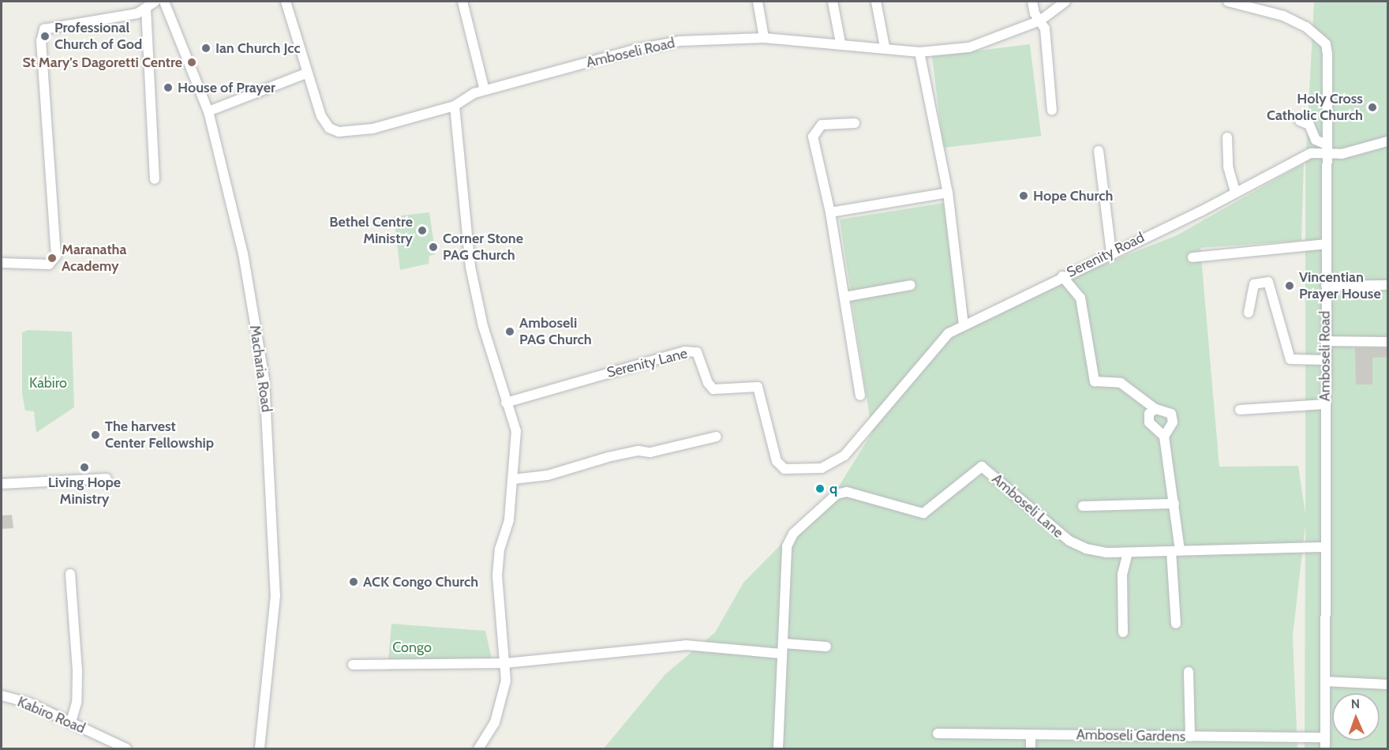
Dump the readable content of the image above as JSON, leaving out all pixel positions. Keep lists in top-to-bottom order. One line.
{"streets":{"street":["Amboseli Road","Serenity Road","Serenity Lane","Macharia Road","Amboseli Lane","Kabiro Road","Amboseli Gardens"]},"crossings":[["Amboseli Road","Serenity Road"],["Amboseli Road","Amboseli Lane"],["Amboseli Road","Amboseli Gardens"],["Serenity Road","Serenity Lane"]],"parks":["Kabiro","Congo"],"places":["Professional Church of God","Ian Church Jcc","St Mary's Dagoretti Centre","House of Prayer","Holy Cross Catholic Church","Hope Church","Bethel Centre Ministry","Corner Stone PAG Church","Maranatha Academy","Vincentian Prayer House","Amboseli PAG Church","The harvest Center Fellowship","Living Hope Ministry","q","ACK Congo Church"],"north":"top"}
